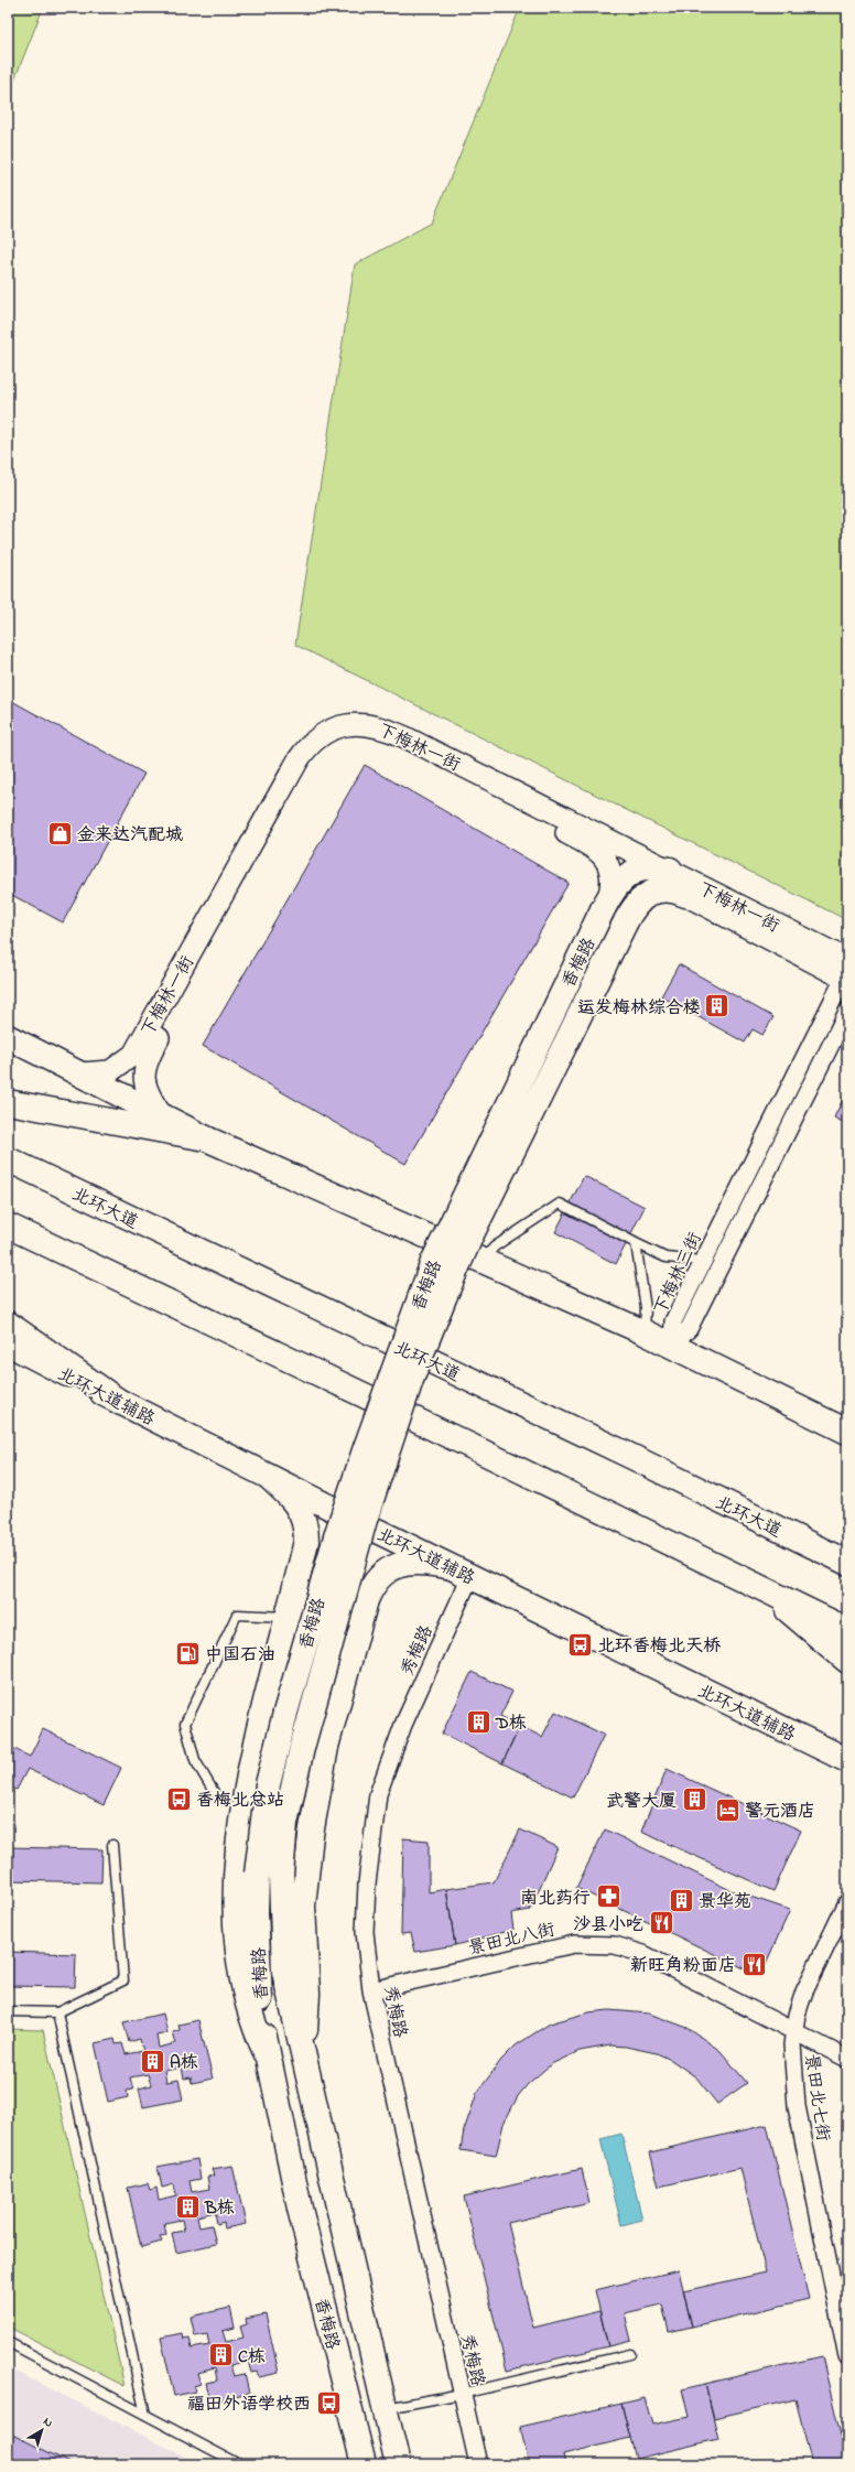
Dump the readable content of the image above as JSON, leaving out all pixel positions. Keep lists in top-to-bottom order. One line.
{"streets":{"main road":["香梅路","北环大道","北环大道辅路"],"street":["下梅林一街","下梅林三街","秀梅路","景田北八街","景田北七街"]},"crossings":[["下梅林一街","香梅路"],["下梅林一街","下梅林三街"],["北环大道辅路","秀梅路"],["秀梅路","景田北八街"],["景田北八街","景田北七街"]],"places":{"shop":["金来达汽配城"],"building":["运发梅林综合楼","D栋","武警大厦","景华苑","A栋","B栋","C栋"],"bus stop":["北环香梅北天桥","香梅北总站","福田外语学校西"],"fuel station":["中国石油"],"hotel":["警元酒店"],"pharmacy":["南北药行"],"restaurant":["沙县小吃","新旺角粉面店"]},"north":"top right"}
